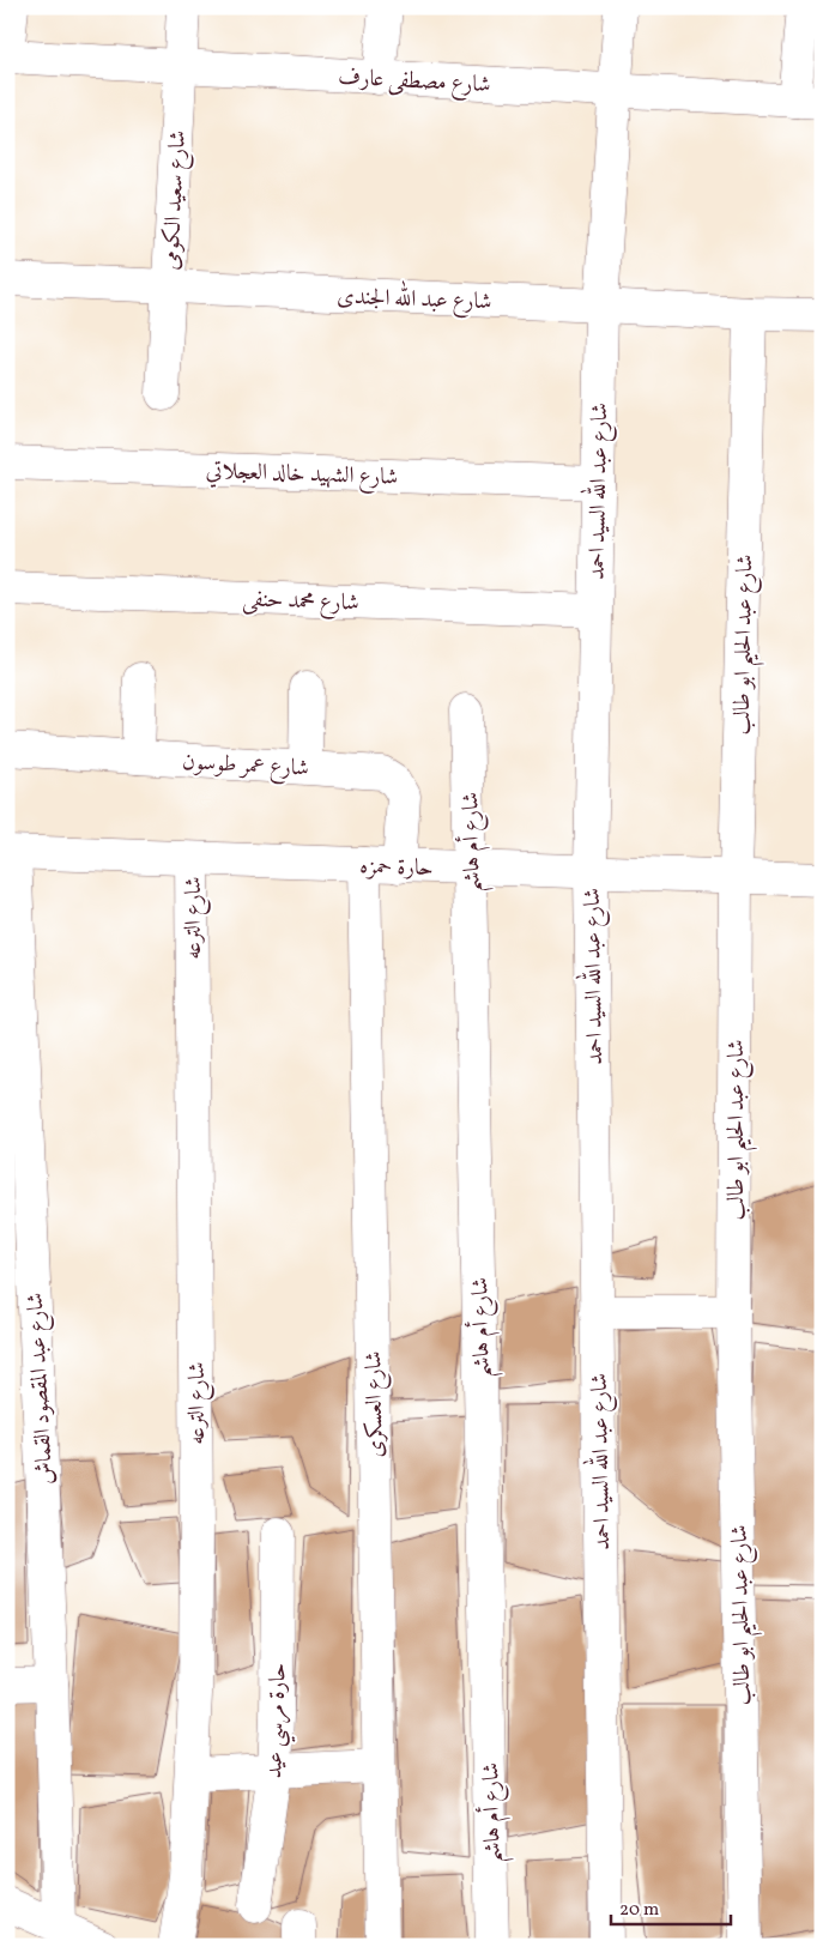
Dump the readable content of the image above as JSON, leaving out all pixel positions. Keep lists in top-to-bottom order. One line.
{"streets":{"street":["شارع مصطفى عارف","شارع سعيد الكومى","شارع عبد الله الجندى","شارع الشهيد خالد العجلاتي","شارع عبد الله السيد احمد","شارع محمد حنفى","شارع عبد الحليم ابو طالب","شارع عمر طوسون","شارع أم هاشم","حارة حمزه","شارع الترعه","شارع عبد المقصود القماش","شارع العسكرى","حارة مرسي عيد"]},"crossings":[["شارع مصطفى عارف","شارع سعيد الكومى"],["شارع مصطفى عارف","شارع عبد الله السيد احمد"],["شارع سعيد الكومى","شارع عبد الله الجندى"],["شارع عبد الله الجندى","شارع عبد الله السيد احمد"],["شارع عبد الله الجندى","شارع عبد الحليم ابو طالب"],["شارع الشهيد خالد العجلاتي","شارع عبد الله السيد احمد"],["شارع عبد الله السيد احمد","شارع محمد حنفى"],["شارع عبد الله السيد احمد","حارة حمزه"],["شارع عبد الحليم ابو طالب","حارة حمزه"],["شارع عمر طوسون","حارة حمزه"],["شارع أم هاشم","حارة حمزه"],["حارة حمزه","شارع الترعه"],["حارة حمزه","شارع عبد المقصود القماش"],["حارة حمزه","شارع العسكرى"]],"scale_bar":"20 m"}
